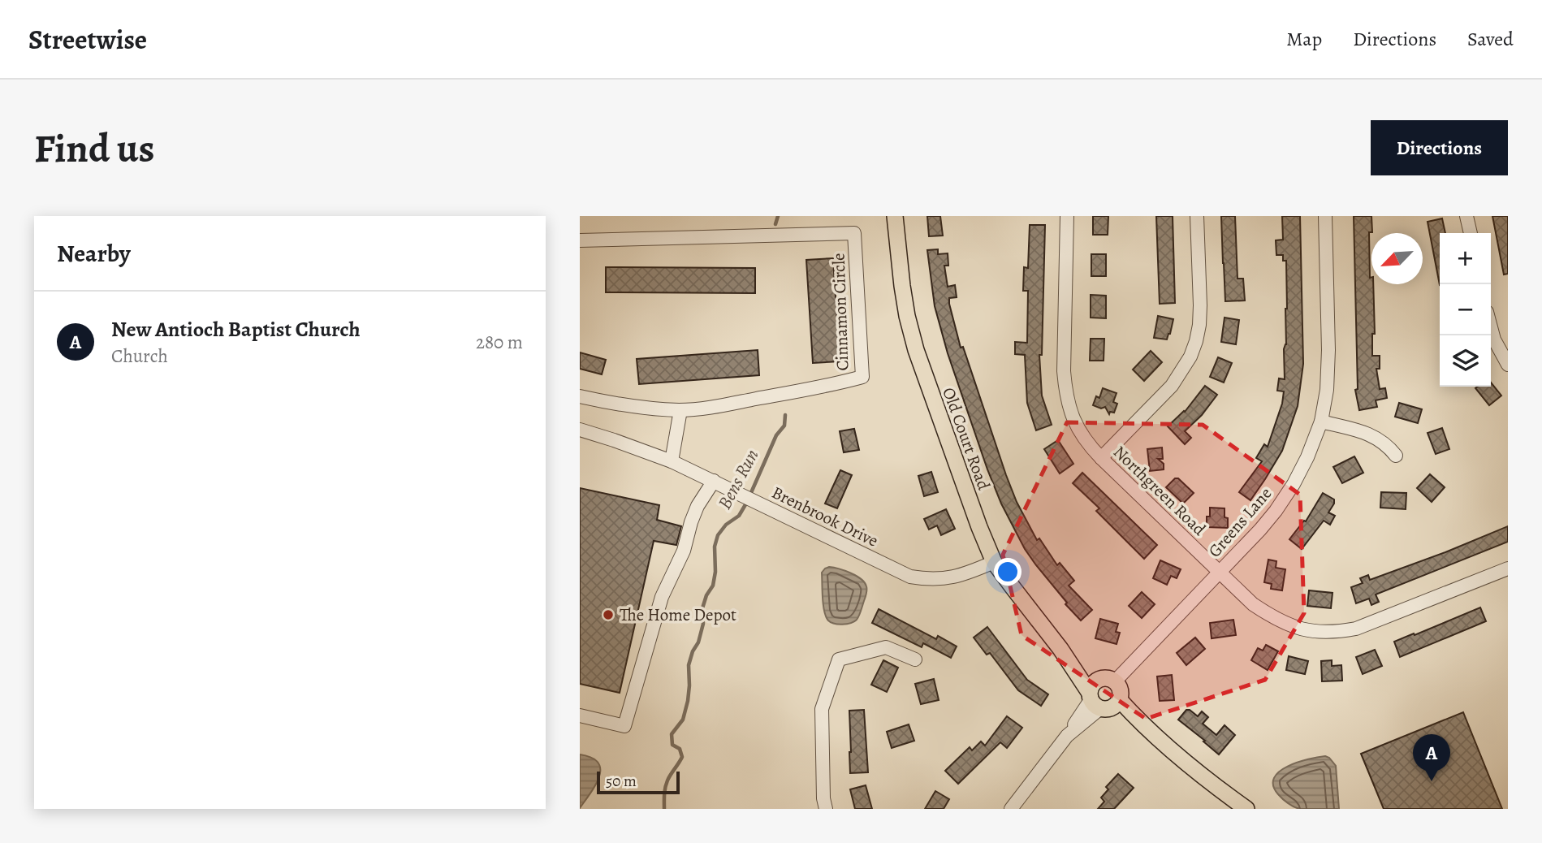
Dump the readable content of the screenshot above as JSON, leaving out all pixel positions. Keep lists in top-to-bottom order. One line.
{"streets":{"main road":["Old Court Road"],"street":["Cinnamon Circle","Northgreen Road","Brenbrook Drive","Greens Lane"]},"crossings":[["Old Court Road","Brenbrook Drive"],["Northgreen Road","Greens Lane"]],"water":["Bens Run"],"places":["The Home Depot"],"scale_bar":"50 m","north":"bottom left","page":{"header":"Streetwise","nav":["Map","Directions","Saved"],"buttons":"Directions","title":"Find us","heading":"Nearby","map_buttons":["+","−"],"list":[{"mark":"A","name":"New Antioch Baptist Church","note":"Church","value":"280 m"}],"pins":"A","scale":"50 m"}}
